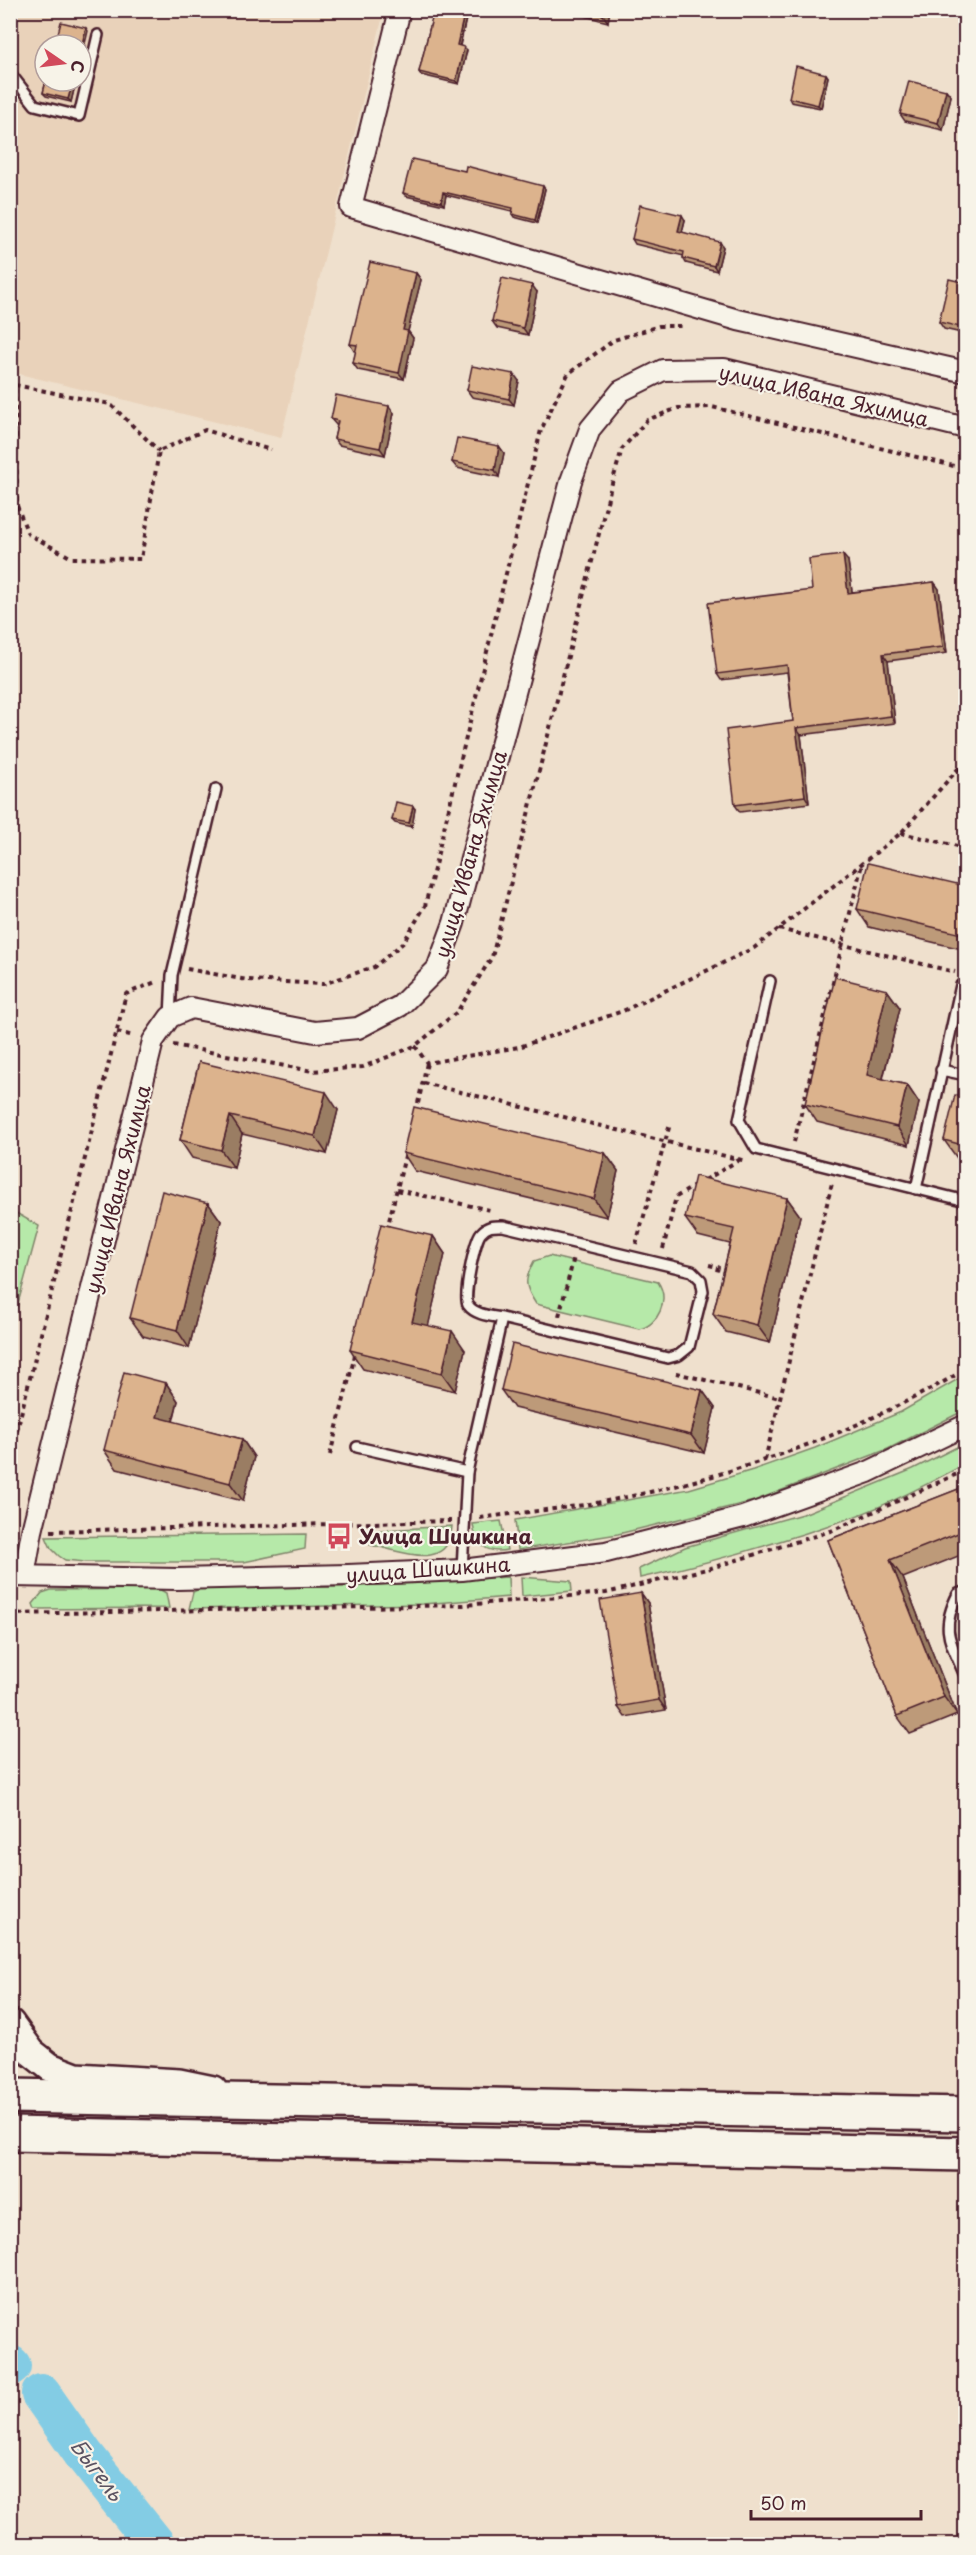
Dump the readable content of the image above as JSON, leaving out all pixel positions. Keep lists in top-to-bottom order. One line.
{"streets":{"street":["улица Ивана Яхимца","улица Шишкина"]},"crossings":[["улица Ивана Яхимца","улица Шишкина"]],"water":["Быгель"],"places":{"bus stop":["Улица Шишкина"]},"scale_bar":"50 m","north":"right"}
